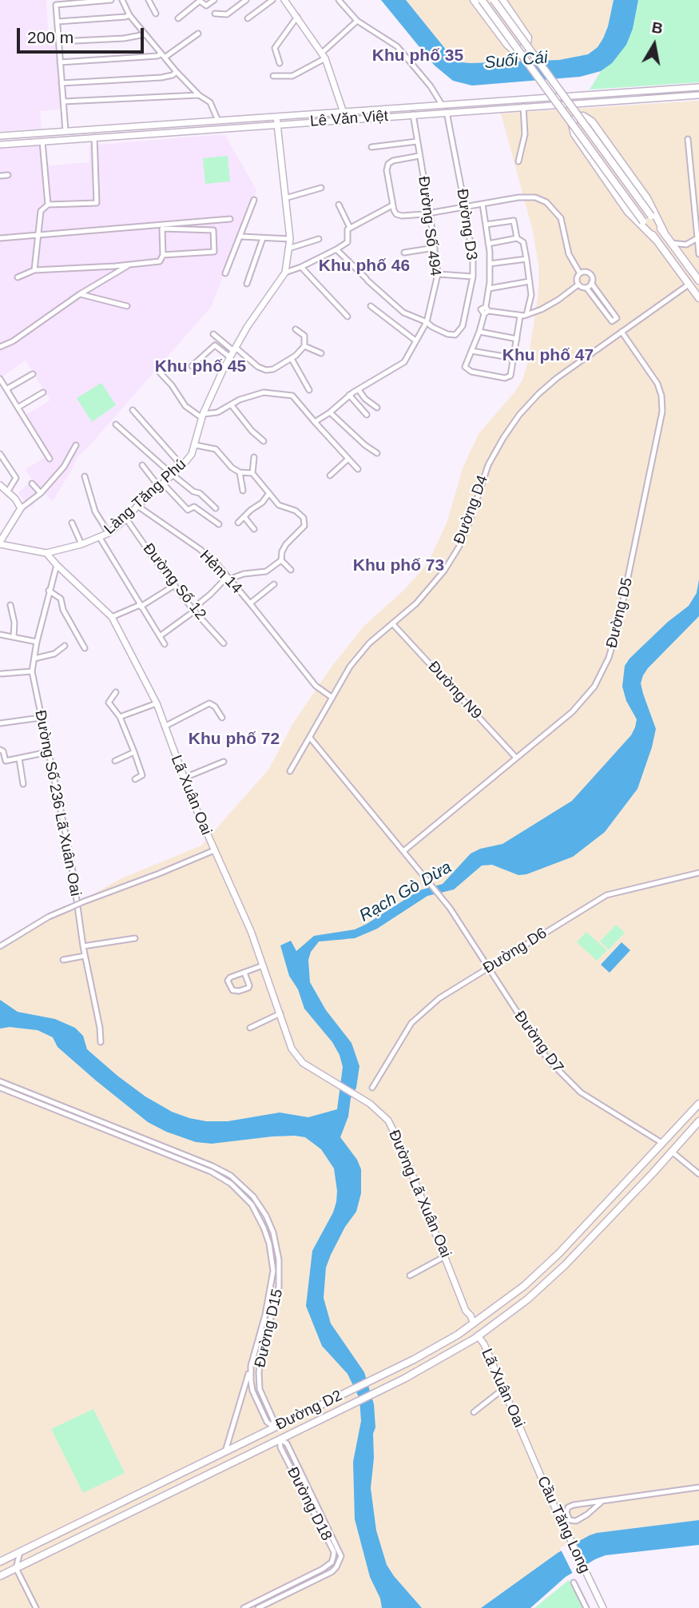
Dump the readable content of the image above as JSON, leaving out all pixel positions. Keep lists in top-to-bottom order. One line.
{"streets":{"main road":["Lê Văn Việt","Làng Tăng Phú","Lã Xuân Oai","Đường Lã Xuân Oai","Đường D2","Cầu Tăng Long"],"street":["Đường D3","Đường Số 494","Đường D4","Hẻm 14","Đường Số 12","Đường D5","Đường N9","Đường Số 236 Lã Xuân Oai","Đường D6","Đường D7","Đường D15","Đường D18"]},"crossings":[["Lê Văn Việt","Đường D3"],["Lê Văn Việt","Đường Số 494"],["Lê Văn Việt","Làng Tăng Phú"],["Đường D3","Đường Số 494"],["Làng Tăng Phú","Hẻm 14"],["Làng Tăng Phú","Đường Số 12"],["Làng Tăng Phú","Lã Xuân Oai"],["Đường D4","Đường D5"],["Đường D4","Đường N9"],["Đường D5","Đường N9"],["Đường D5","Đường D7"],["Lã Xuân Oai","Đường Số 236 Lã Xuân Oai"],["Lã Xuân Oai","Đường Lã Xuân Oai"],["Lã Xuân Oai","Đường D2"],["Lã Xuân Oai","Cầu Tăng Long"],["Đường D6","Đường D7"],["Đường D7","Đường D2"],["Đường Lã Xuân Oai","Đường D2"],["Đường D15","Đường D2"],["Đường D2","Đường D18"]],"districts":["Khu phố 35","Khu phố 46","Khu phố 47","Khu phố 45","Khu phố 73","Khu phố 72"],"water":["Suối Cái","Rạch Gò Dừa"],"scale_bar":"200 m","north":"top"}
